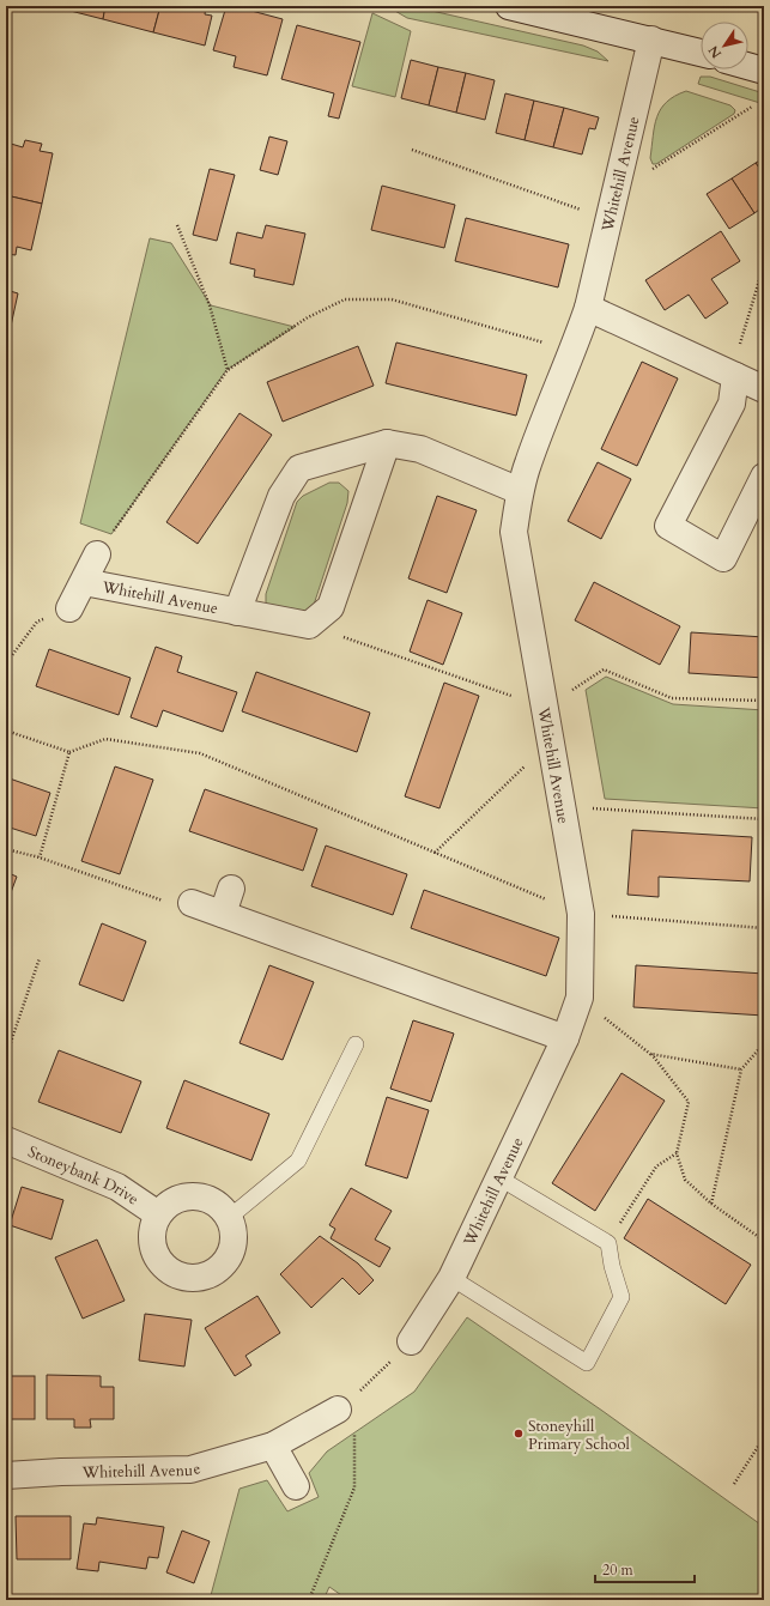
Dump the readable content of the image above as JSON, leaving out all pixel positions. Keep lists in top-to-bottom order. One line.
{"streets":{"street":["Whitehill Avenue","Stoneybank Drive"]},"places":["Stoneyhill Primary School"],"scale_bar":"20 m","north":"bottom left"}
